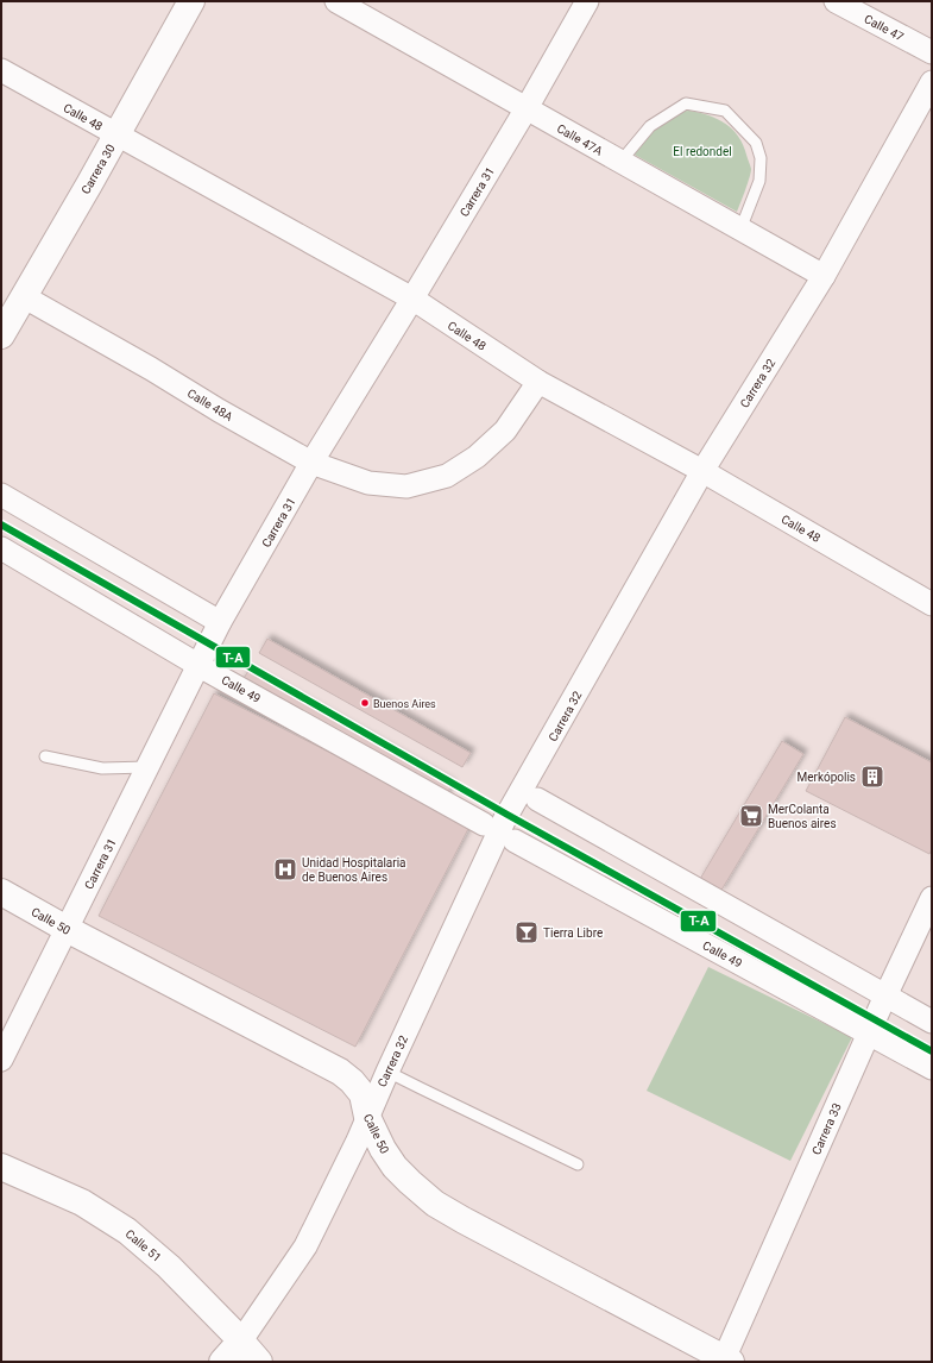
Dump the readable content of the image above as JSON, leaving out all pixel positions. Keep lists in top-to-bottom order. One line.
{"streets":{"main road":["Carrera 30","Carrera 32","Calle 50","Calle 51"],"street":["Calle 47","Calle 48","Calle 47A","Carrera 31","Calle 48A","Calle 49","Carrera 33"]},"crossings":[["Calle 48","Carrera 30"],["Calle 48","Carrera 31"],["Calle 48","Carrera 32"],["Calle 48","Calle 48A"],["Calle 47A","Carrera 31"],["Calle 47A","Carrera 32"],["Carrera 30","Calle 48A"],["Carrera 31","Calle 48A"],["Carrera 31","Calle 49"],["Carrera 31","Calle 50"],["Carrera 32","Calle 50"],["Carrera 32","Calle 51"],["Calle 49","Carrera 33"],["Calle 50","Carrera 33"]],"parks":["El redondel"],"places":{"other":["Buenos Aires"],"building":["Merkópolis"],"supermarket":["MerColanta Buenos aires"],"hospital":["Unidad Hospitalaria de Buenos Aires"],"bar":["Tierra Libre"]},"lines":["transit line T-A"]}
